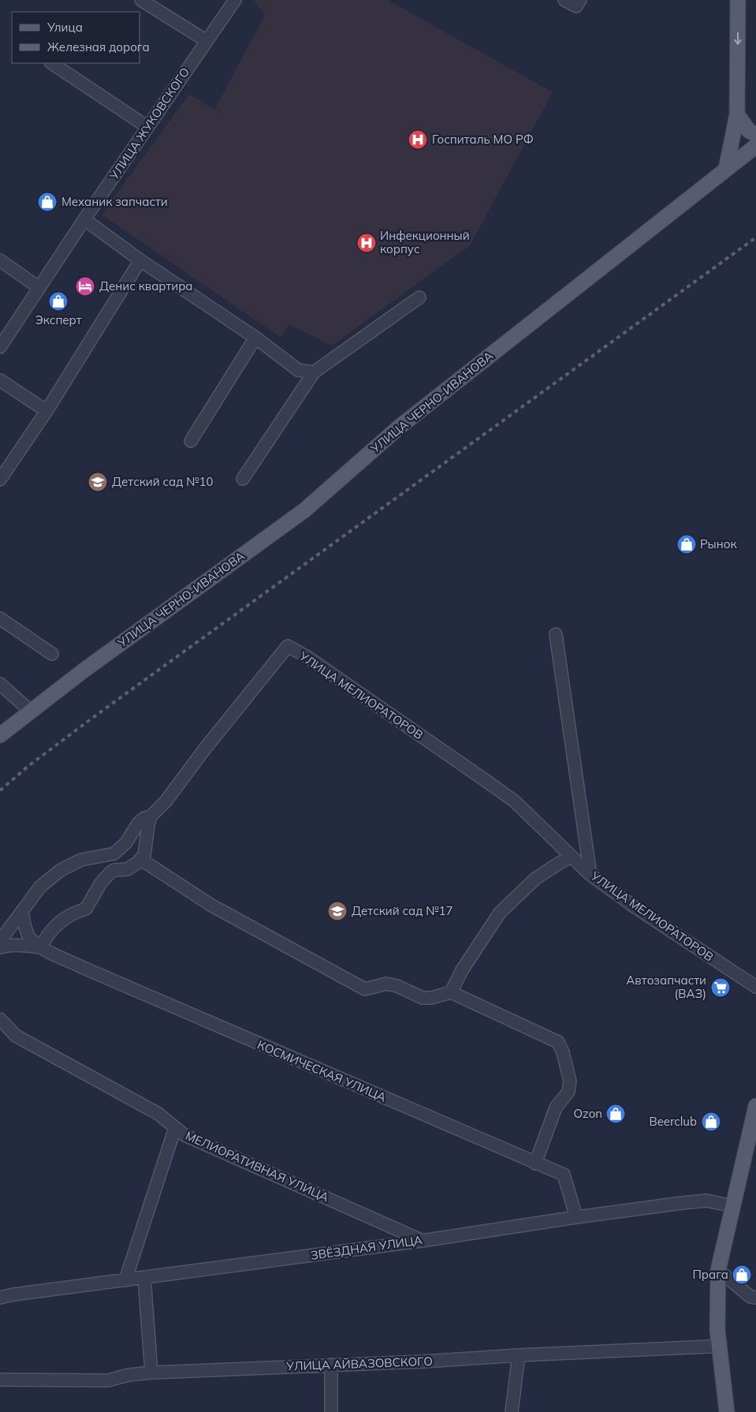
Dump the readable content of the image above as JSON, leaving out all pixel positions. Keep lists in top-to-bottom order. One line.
{"streets":{"main road":["УЛИЦА ЧЕРНО-ИВАНОВА"],"street":["УЛИЦА ЖУКОВСКОГО","УЛИЦА МЕЛИОРАТОРОВ","КОСМИЧЕСКАЯ УЛИЦА","МЕЛИОРАТИВНАЯ УЛИЦА","ЗВЁЗДНАЯ УЛИЦА","УЛИЦА АЙВАЗОВСКОГО"]},"crossings":[["КОСМИЧЕСКАЯ УЛИЦА","ЗВЁЗДНАЯ УЛИЦА"],["МЕЛИОРАТИВНАЯ УЛИЦА","ЗВЁЗДНАЯ УЛИЦА"]],"places":{"hospital":["Госпиталь МО РФ","Инфекционный корпус"],"shop":["Механик запчасти","Эксперт","Рынок","Ozon","Beerclub","Прага"],"hotel":["Денис квартира"],"school or university":["Детский сад №10","Детский сад №17"],"supermarket":["Автозапчасти (ВАЗ)"]},"legend":["Улица","Железная дорога"]}
